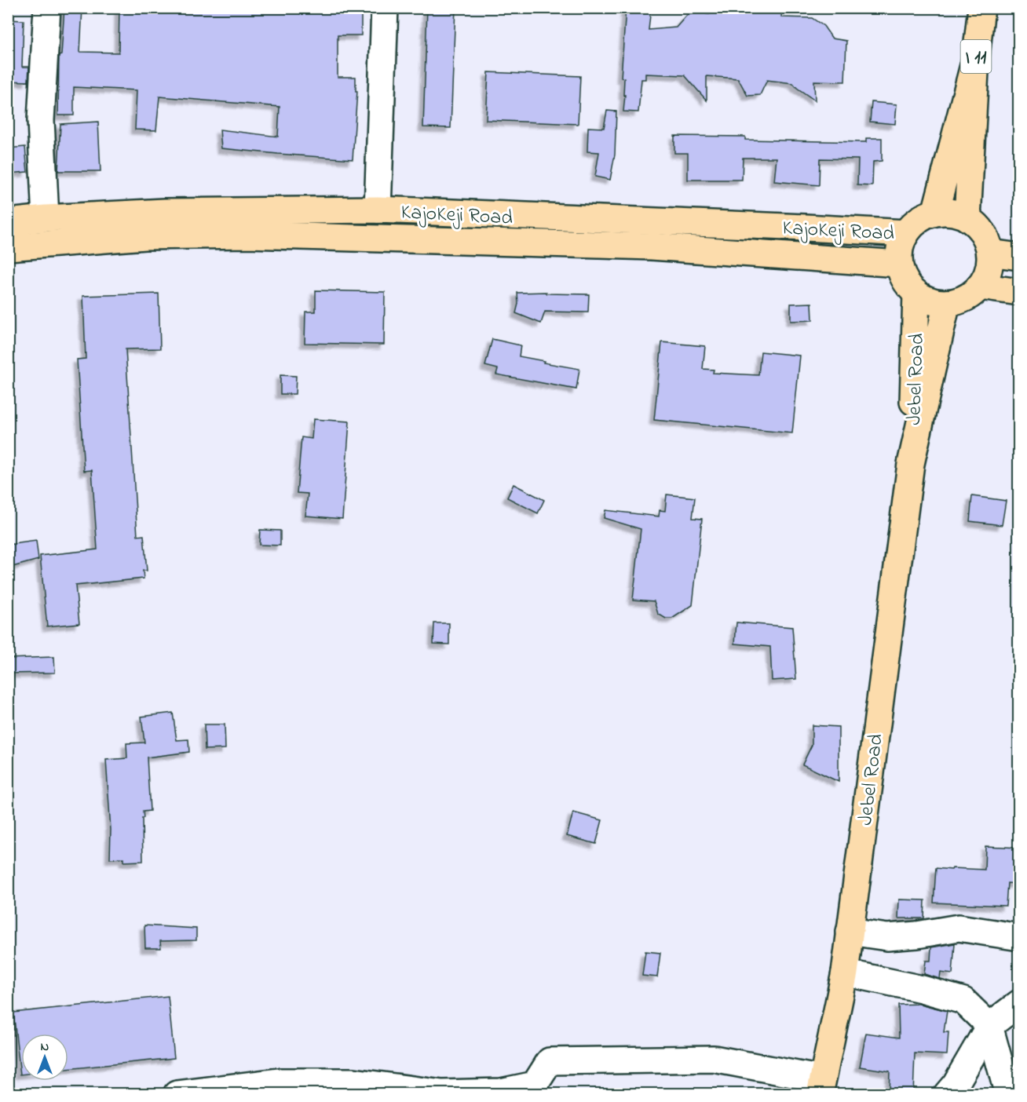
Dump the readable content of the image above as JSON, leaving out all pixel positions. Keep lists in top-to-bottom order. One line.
{"streets":{"main road":["I 11","KajoKeji Road","Jebel Road"]},"crossings":[["I 11","KajoKeji Road"],["I 11","Jebel Road"],["KajoKeji Road","Jebel Road"]],"north":"top"}
